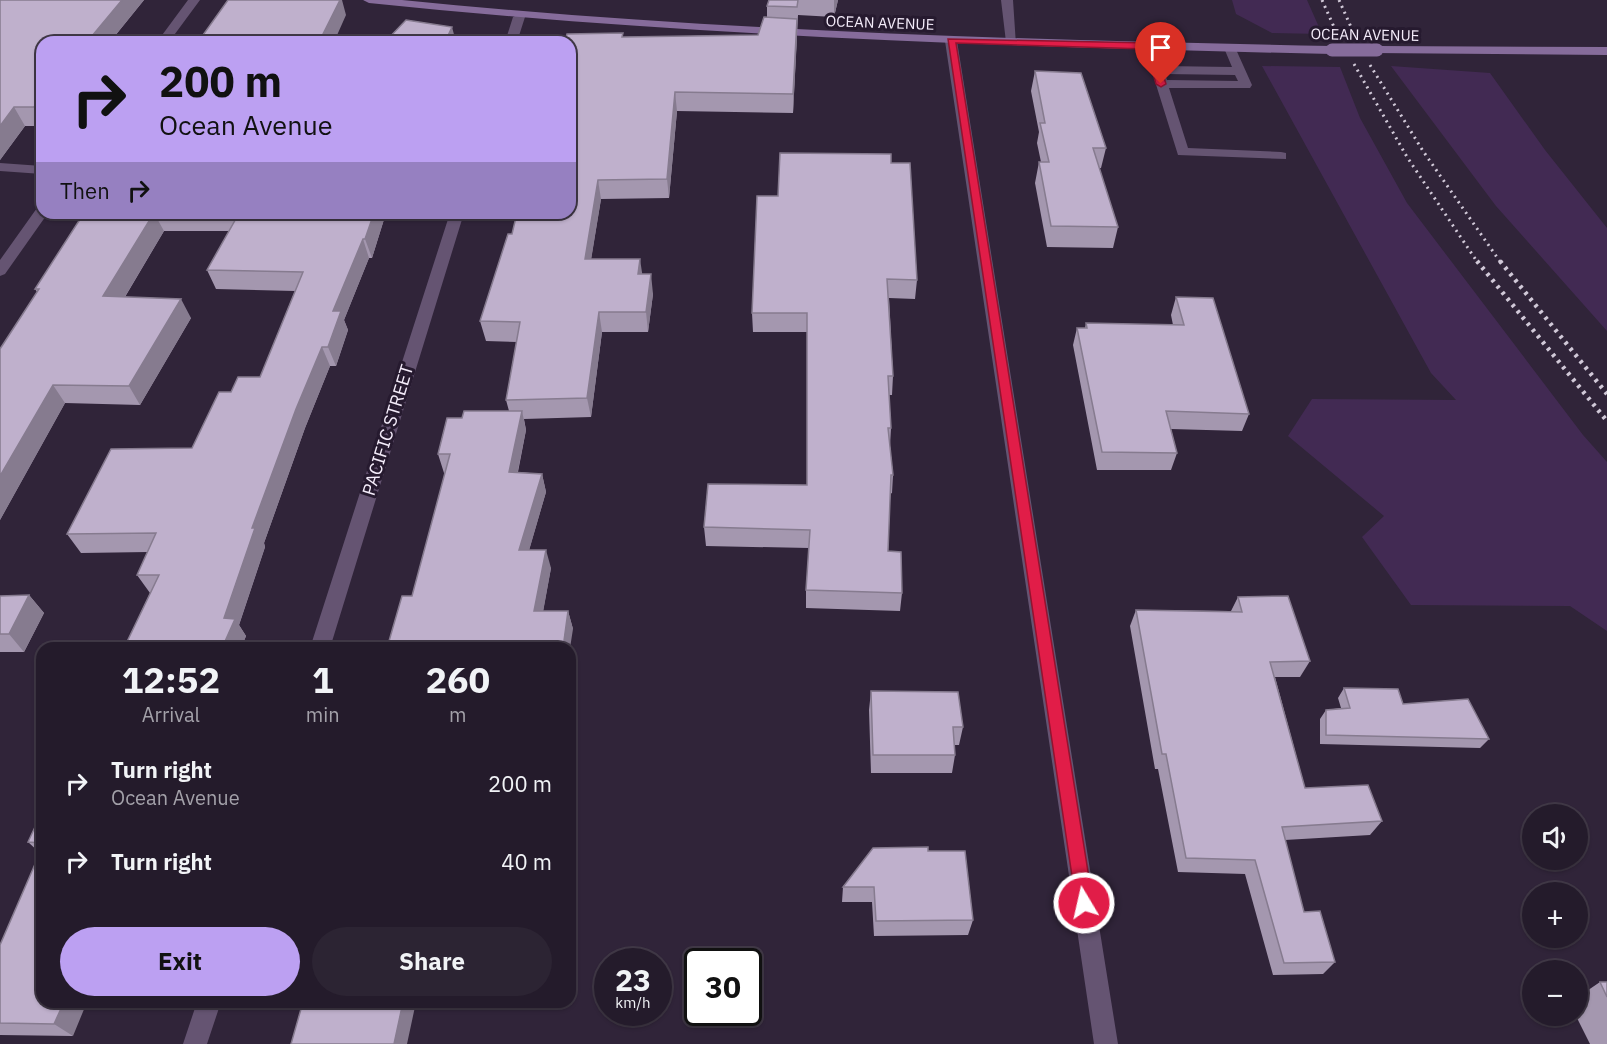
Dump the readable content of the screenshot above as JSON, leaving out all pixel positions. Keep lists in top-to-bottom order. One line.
{"streets":{"main road":["OCEAN AVENUE"],"street":["PACIFIC STREET"]},"page":{"turn":["200 m","Ocean Avenue"],"then":"Then","eta":["12:52","Arrival","1","min","260","m"],"list":[{"name":"Turn right","note":"Ocean Avenue","value":"200 m"},{"name":"Turn right","value":"40 m"}],"map_buttons":["+","−"],"buttons":["Exit","Share"],"speed":"23 km/h","limit":"30"}}
